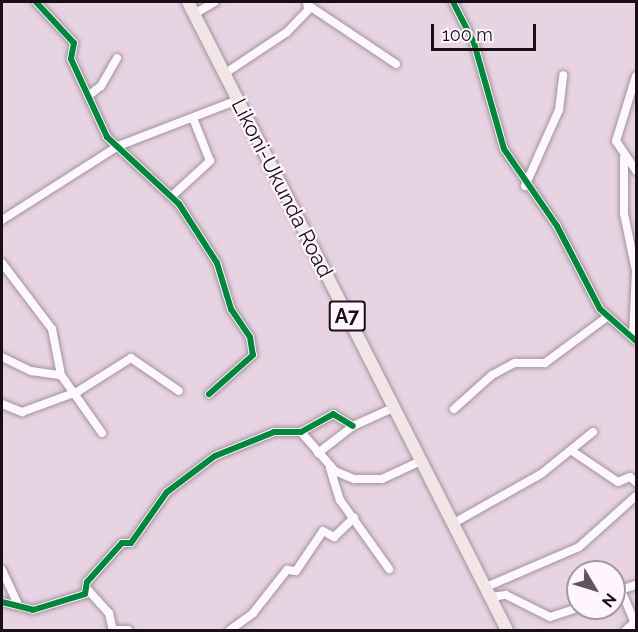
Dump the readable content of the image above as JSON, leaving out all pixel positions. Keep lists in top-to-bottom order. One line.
{"streets":{"highway":["Likoni-Ukunda Road","A7"]},"scale_bar":"100 m","north":"bottom right"}
